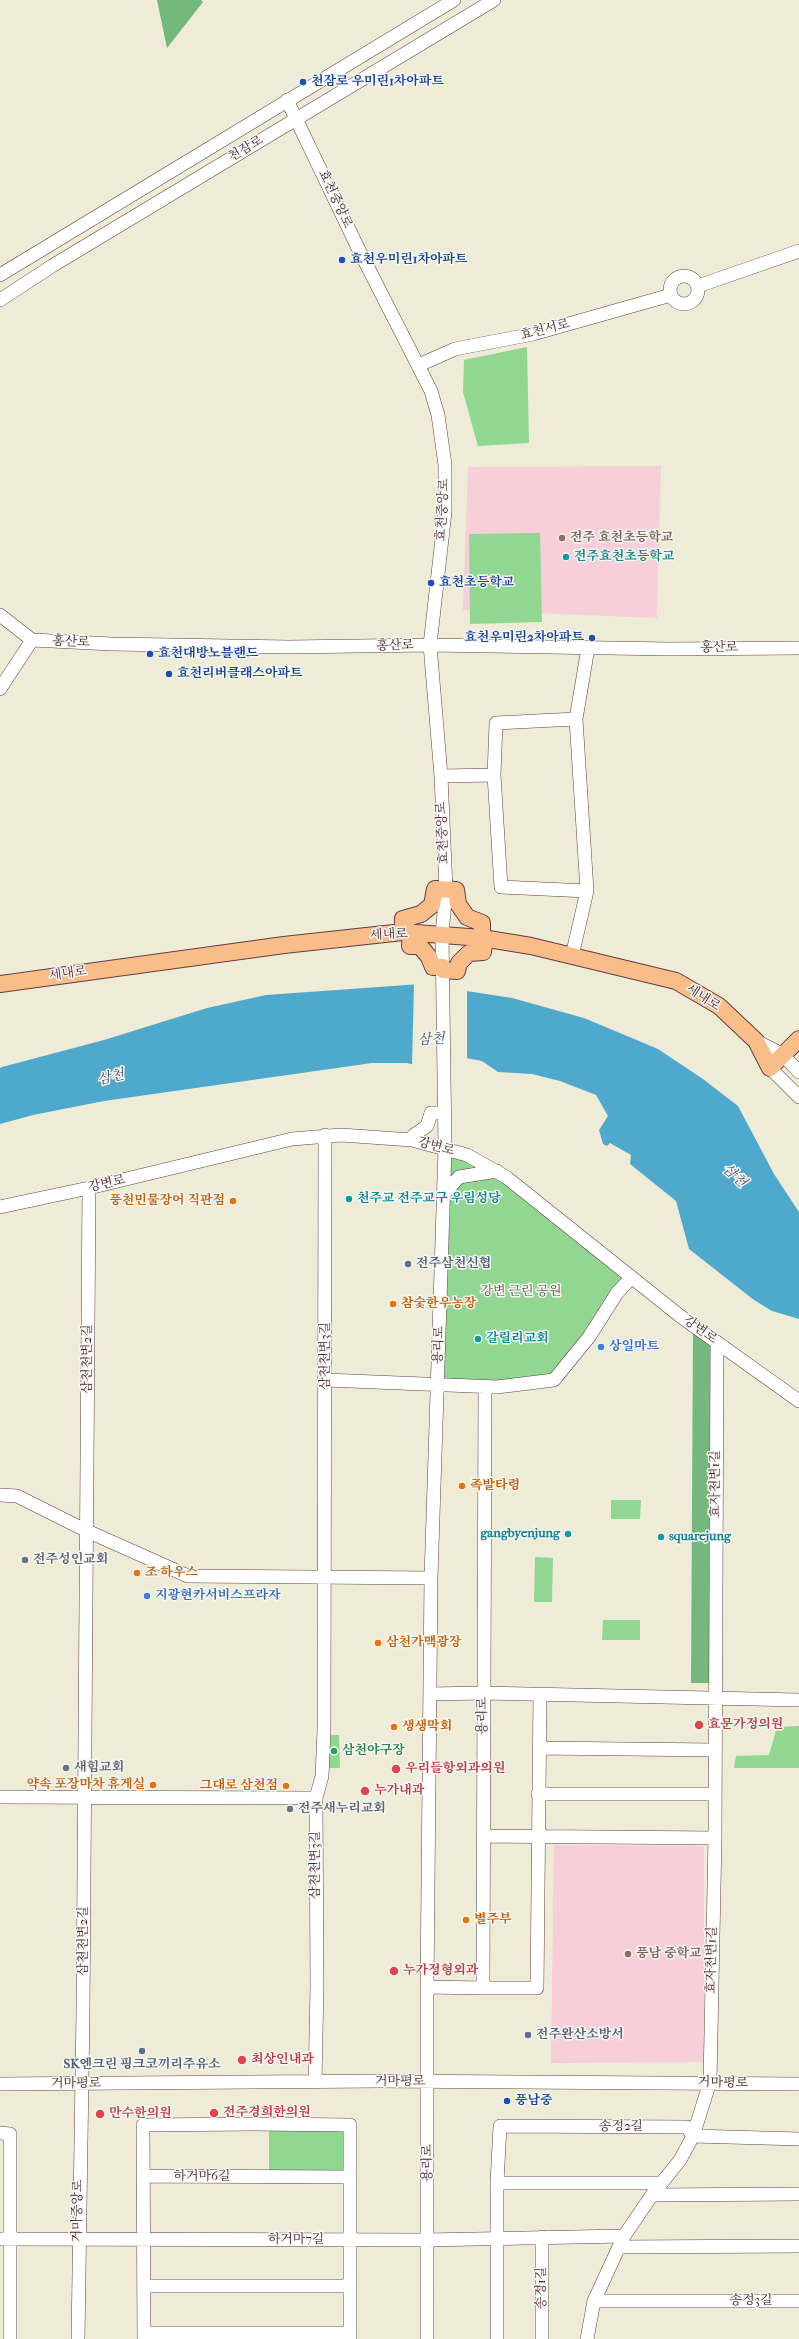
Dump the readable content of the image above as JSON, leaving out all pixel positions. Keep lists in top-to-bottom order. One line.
{"streets":{"main road":["세내로"],"street":["천잠로","효천중앙로","효천서로","홍산로","강변로","용리로","삼천천변3길","삼천천변2길","효자천변1길","거마평로","송정2길","하거마6길","거마중앙로","하거마7길","송정1길","송정3길"]},"crossings":[["천잠로","효천중앙로"],["효천중앙로","효천서로"],["효천중앙로","홍산로"],["효천중앙로","세내로"],["효천중앙로","용리로"],["강변로","용리로"],["강변로","삼천천변3길"],["강변로","삼천천변2길"],["강변로","효자천변1길"],["용리로","거마평로"],["용리로","하거마7길"],["삼천천변3길","거마평로"],["삼천천변2길","거마평로"],["삼천천변2길","거마중앙로"],["효자천변1길","거마평로"],["거마평로","거마중앙로"]],"water":["삼천"],"parks":["강변 근린 공원"],"places":["천잠로 우미린1차아파트","효천우미린1차아파트","전주 효천초등학교","전주효천초등학교","효천초등학교","효천우미린2차아파트","효천대방노블랜드","효천리버클래스아파트","천주교 전주교구 우림성당","풍천민물장어 직판점","전주삼천신협","참숯한우농장","갈릴리교회","상일마트","족발타령","gangbyenjung","squarejung","전주성인교회","조 하우스","지광현카서비스프라자","삼천가맥광장","효문가정의원","생생막회","삼천야구장","새힘교회","우리들항외과의원","약속 포장마차 휴게실","그대로 삼천점","누가내과","전주새누리교회","별주부","풍남 중학교","누가정형외과","전주완산소방서","SK엔크린 핑크코끼리주유소","최상인내과","풍남중","전주경희한의원","만수한의원"]}
